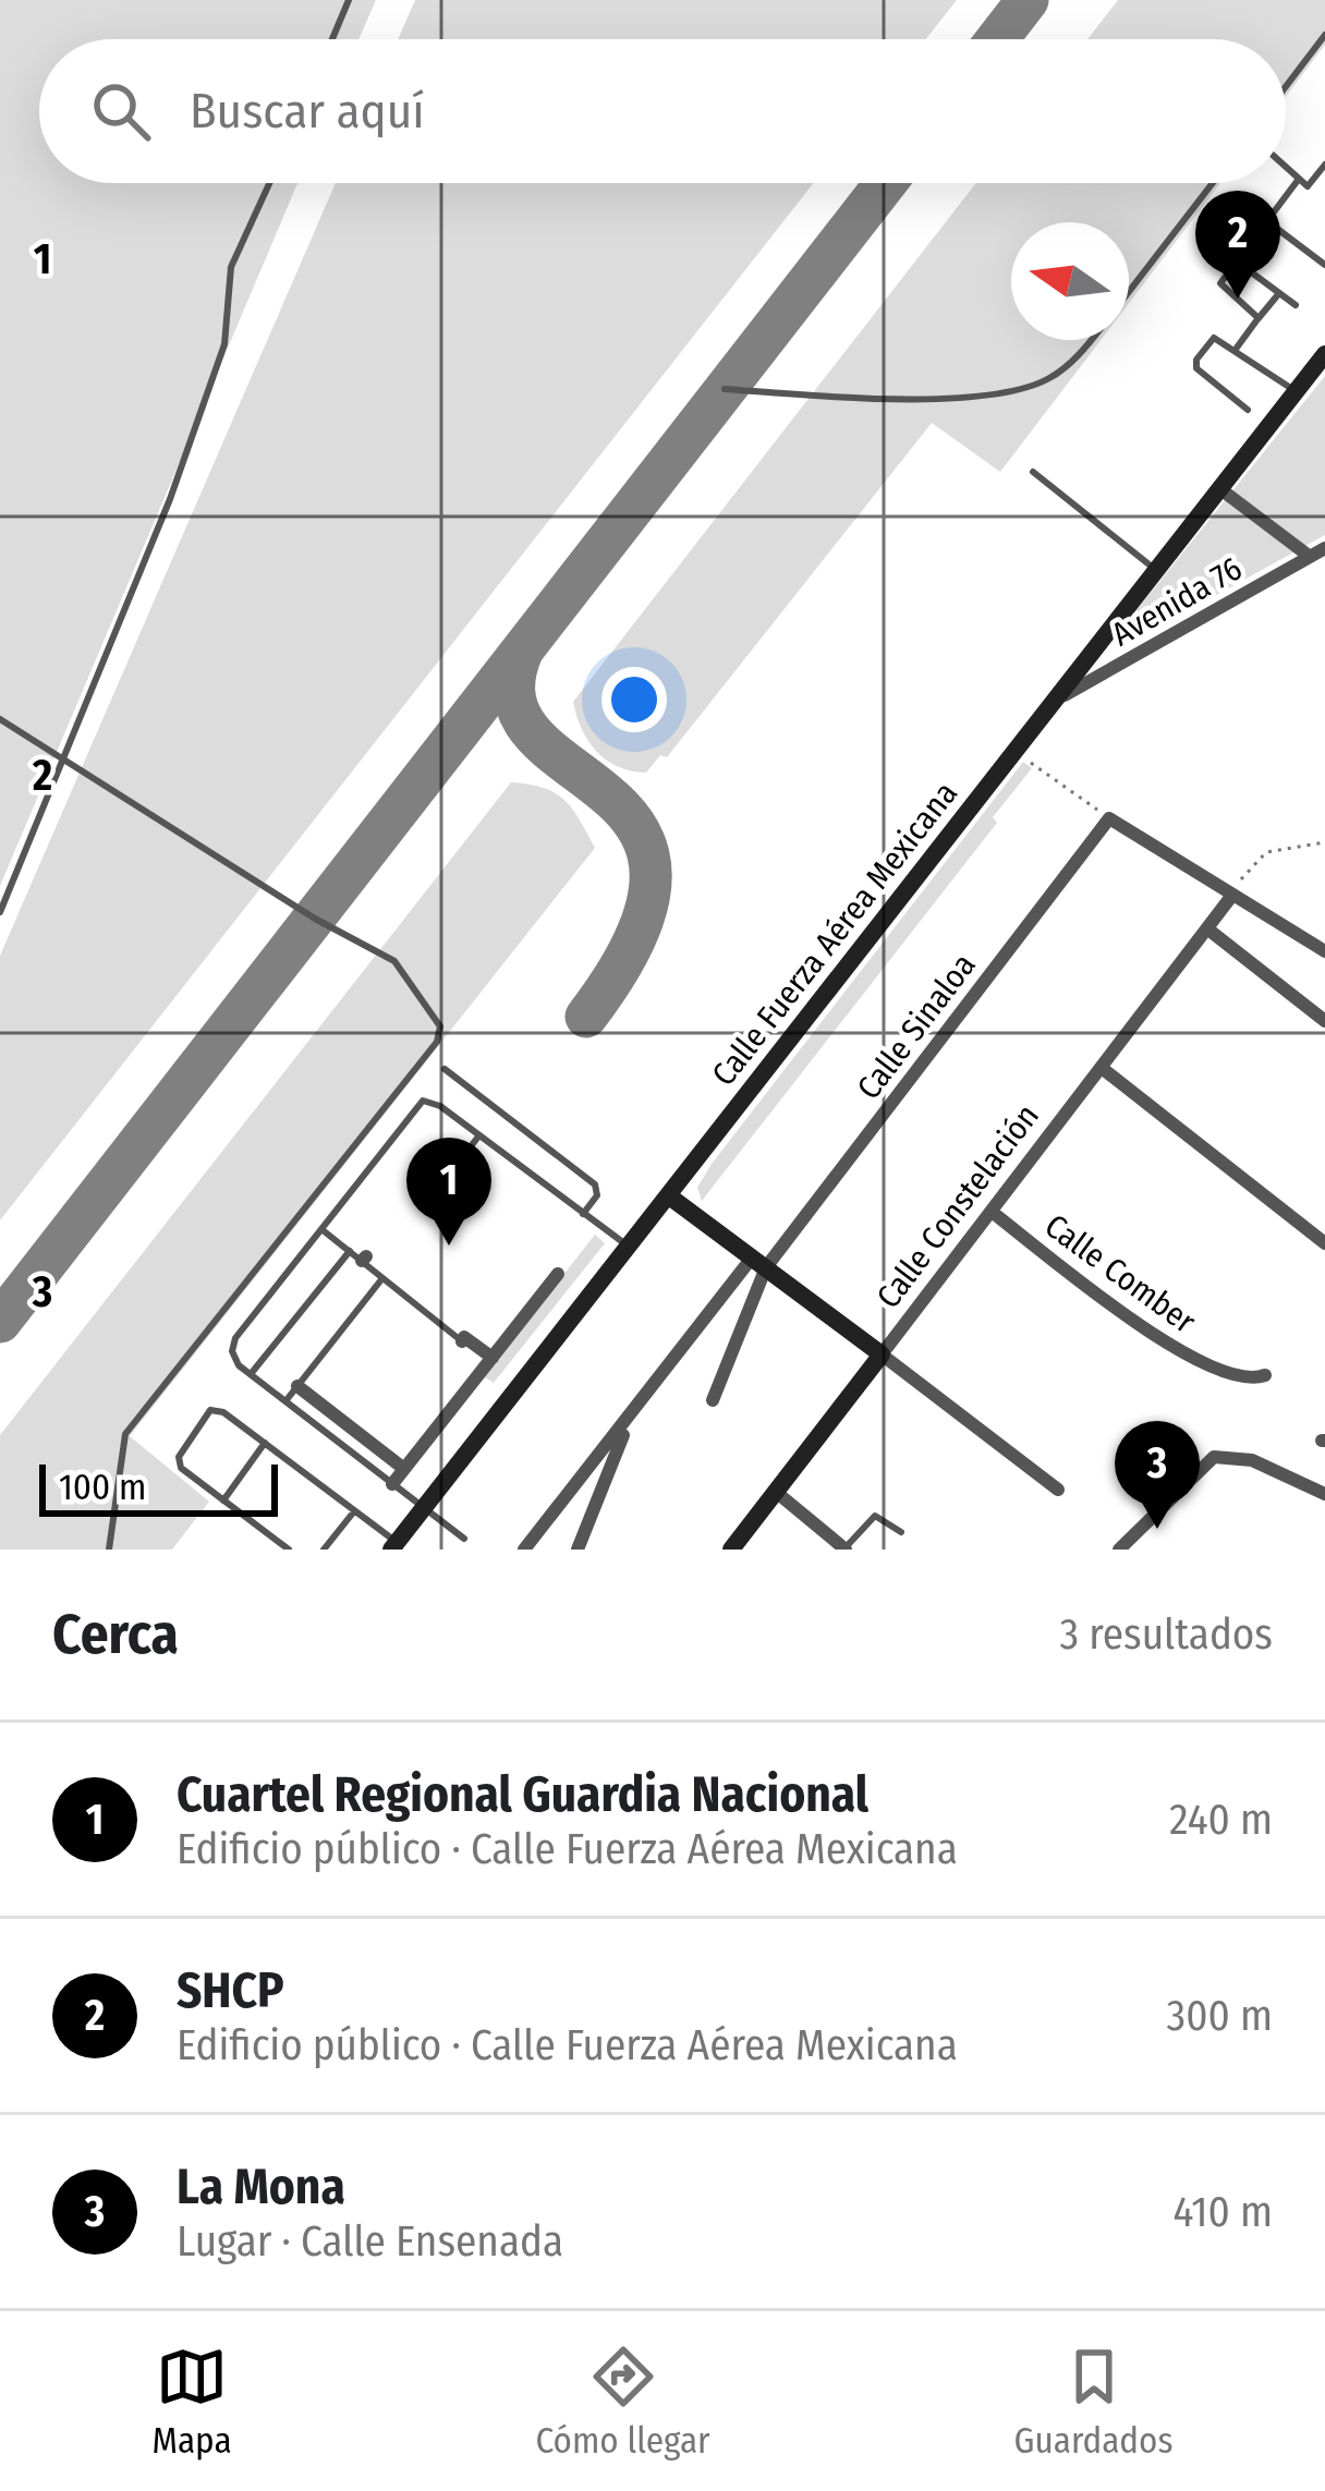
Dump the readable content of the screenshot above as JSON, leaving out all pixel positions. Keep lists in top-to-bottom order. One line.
{"streets":{"main road":["Calle Fuerza Aérea Mexicana","Calle Constelación"],"street":["Avenida 76","Calle Sinaloa","Calle Comber"]},"crossings":[["Avenida 76","Calle Fuerza Aérea Mexicana"],["Calle Constelación","Calle Comber"]],"scale_bar":"100 m","north":"left","page":{"search":"Buscar aquí","pins":["2","1","3"],"scale":"100 m","heading":["Cerca","3 resultados"],"list":[{"mark":"1","name":"Cuartel Regional Guardia Nacional","note":"Edificio público · Calle Fuerza Aérea Mexicana","value":"240 m"},{"mark":"2","name":"SHCP","note":"Edificio público · Calle Fuerza Aérea Mexicana","value":"300 m"},{"mark":"3","name":"La Mona","note":"Lugar · Calle Ensenada","value":"410 m"}],"nav":["Mapa","Cómo llegar","Guardados"]},"grid":{"rows":["1","2","3"]}}
